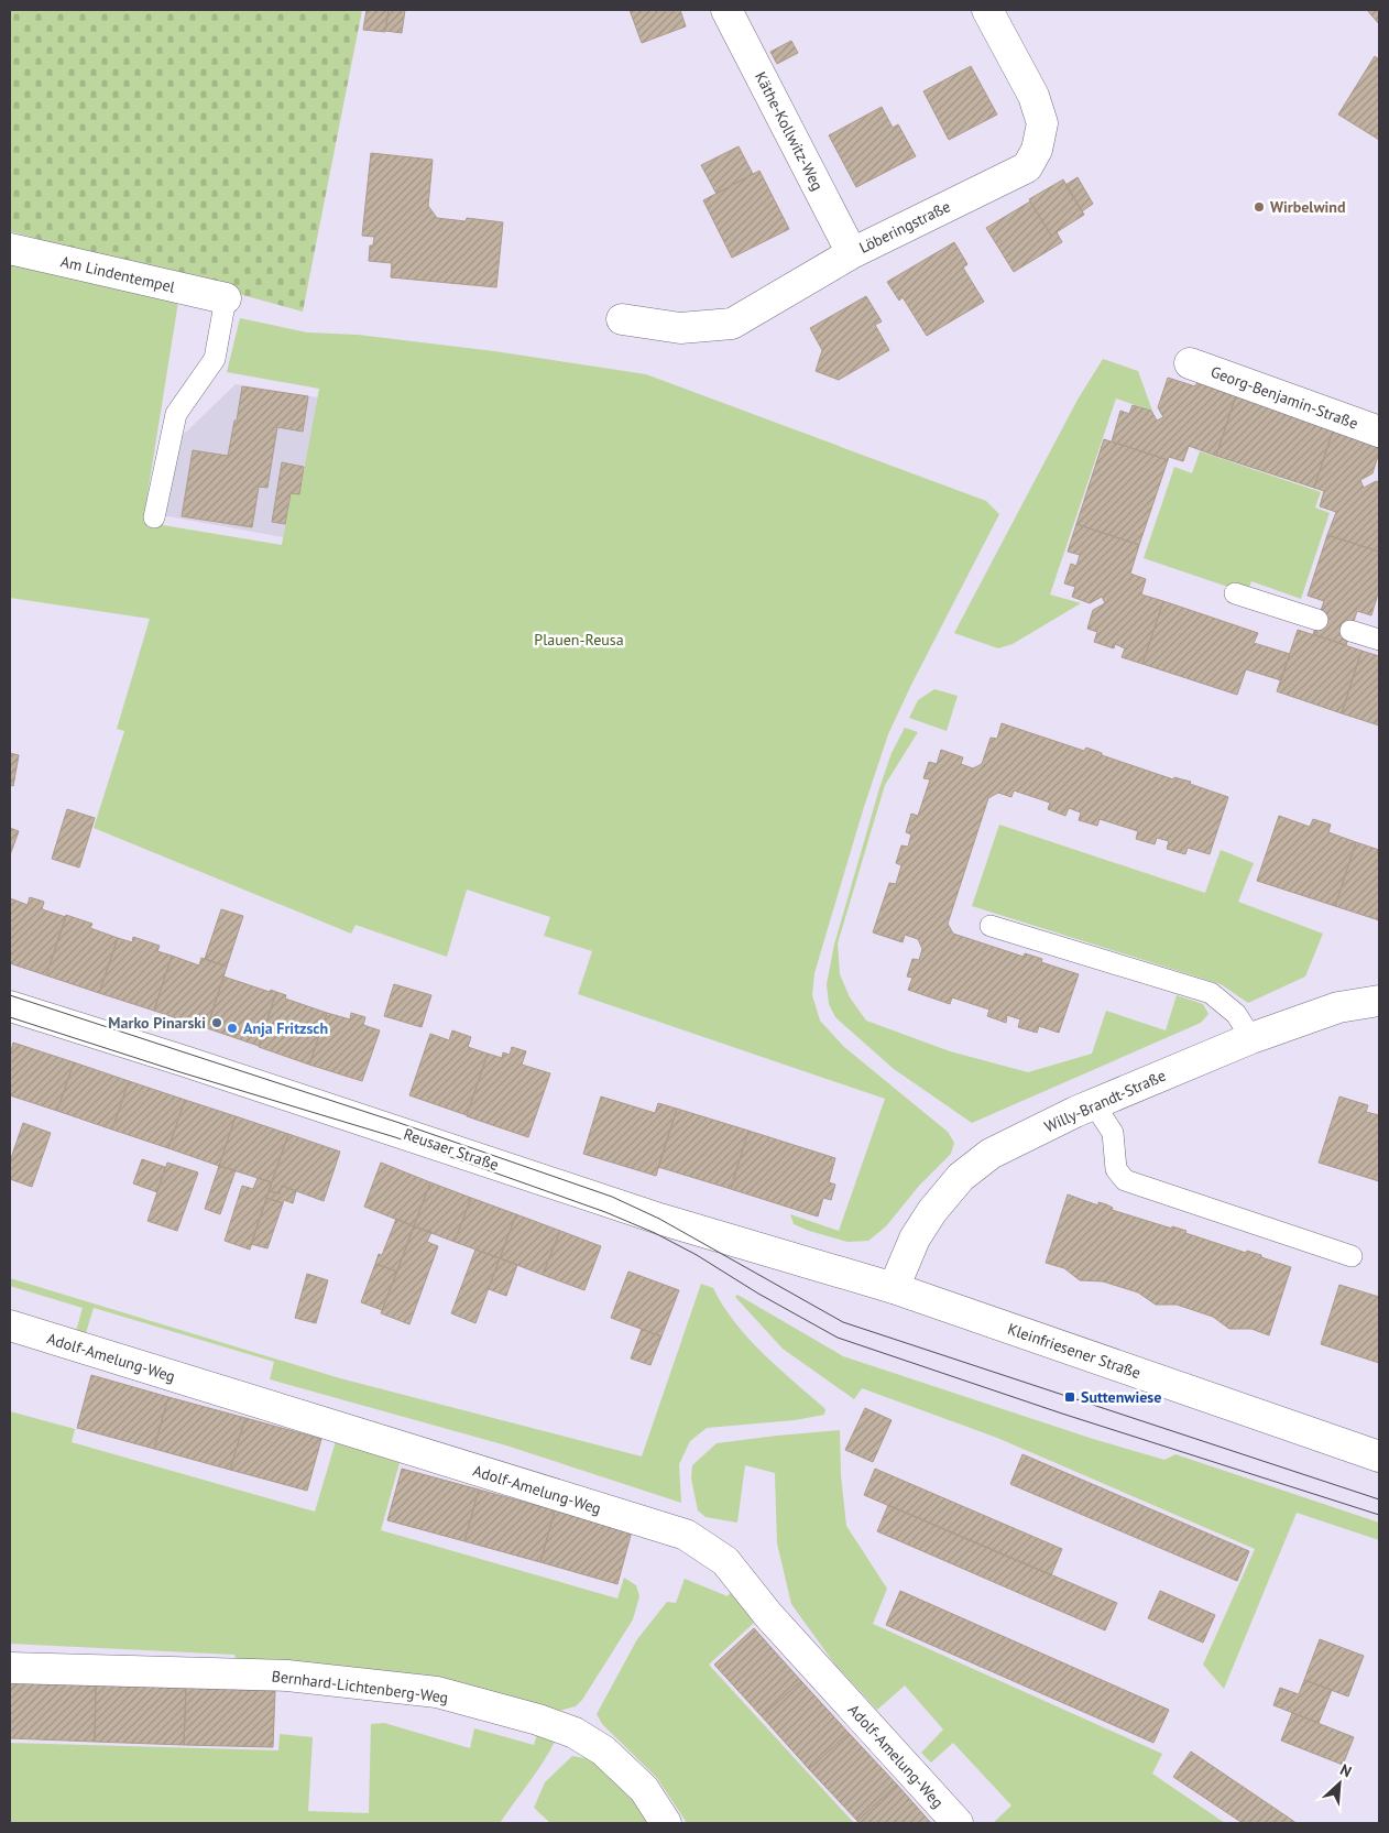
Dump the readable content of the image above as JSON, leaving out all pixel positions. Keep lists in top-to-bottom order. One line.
{"streets":{"street":["Käthe-Kollwitz-Weg","Löberingstraße","Am Lindentempel","Georg-Benjamin-Straße","Willy-Brandt-Straße","Reusaer Straße","Kleinfriesener Straße","Adolf-Amelung-Weg","Bernhard-Lichtenberg-Weg"]},"crossings":[["Käthe-Kollwitz-Weg","Löberingstraße"],["Willy-Brandt-Straße","Reusaer Straße"],["Willy-Brandt-Straße","Kleinfriesener Straße"],["Reusaer Straße","Kleinfriesener Straße"]],"parks":["Plauen-Reusa"],"places":{"other":["Wirbelwind","Marko Pinarski","Anja Fritzsch"],"transit":["Suttenwiese"]},"north":"top right"}
